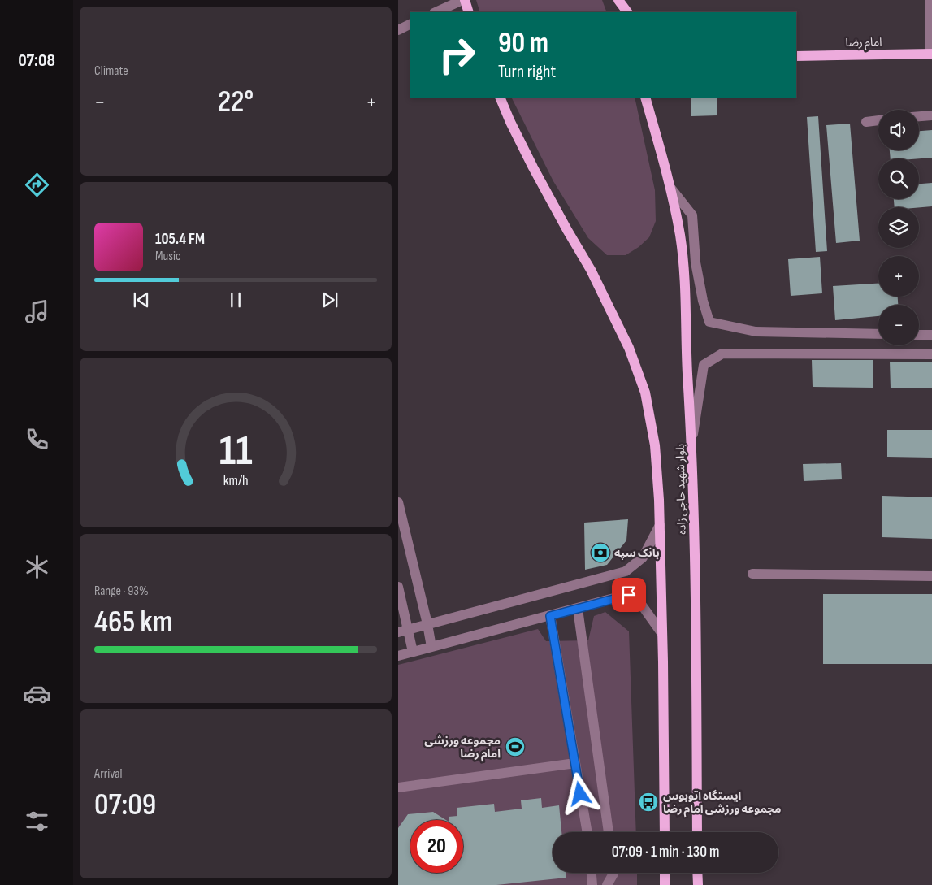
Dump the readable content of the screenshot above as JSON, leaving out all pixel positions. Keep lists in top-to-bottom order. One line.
{"streets":{"main road":["امام رضا","بلوار شهید حاجی زاده"]},"places":{"bank":["بانک سپه"],"sports":["مجموعه ورزشی امام رضا"],"bus stop":["ایستگاه اتوبوس مجموعه ورزشی امام رضا"]},"page":{"tabs":"07:08","tile":["Climate",["Range · 93%","465 km"],["Arrival","07:09"]],"turn":["90 m","Turn right"],"heat":["−","22°","+"],"map_buttons":["+","−"],"song":["105.4 FM","Music"],"limit":"20","trip":"07:09 · 1 min · 130 m","gauge":["11","km/h"]}}
